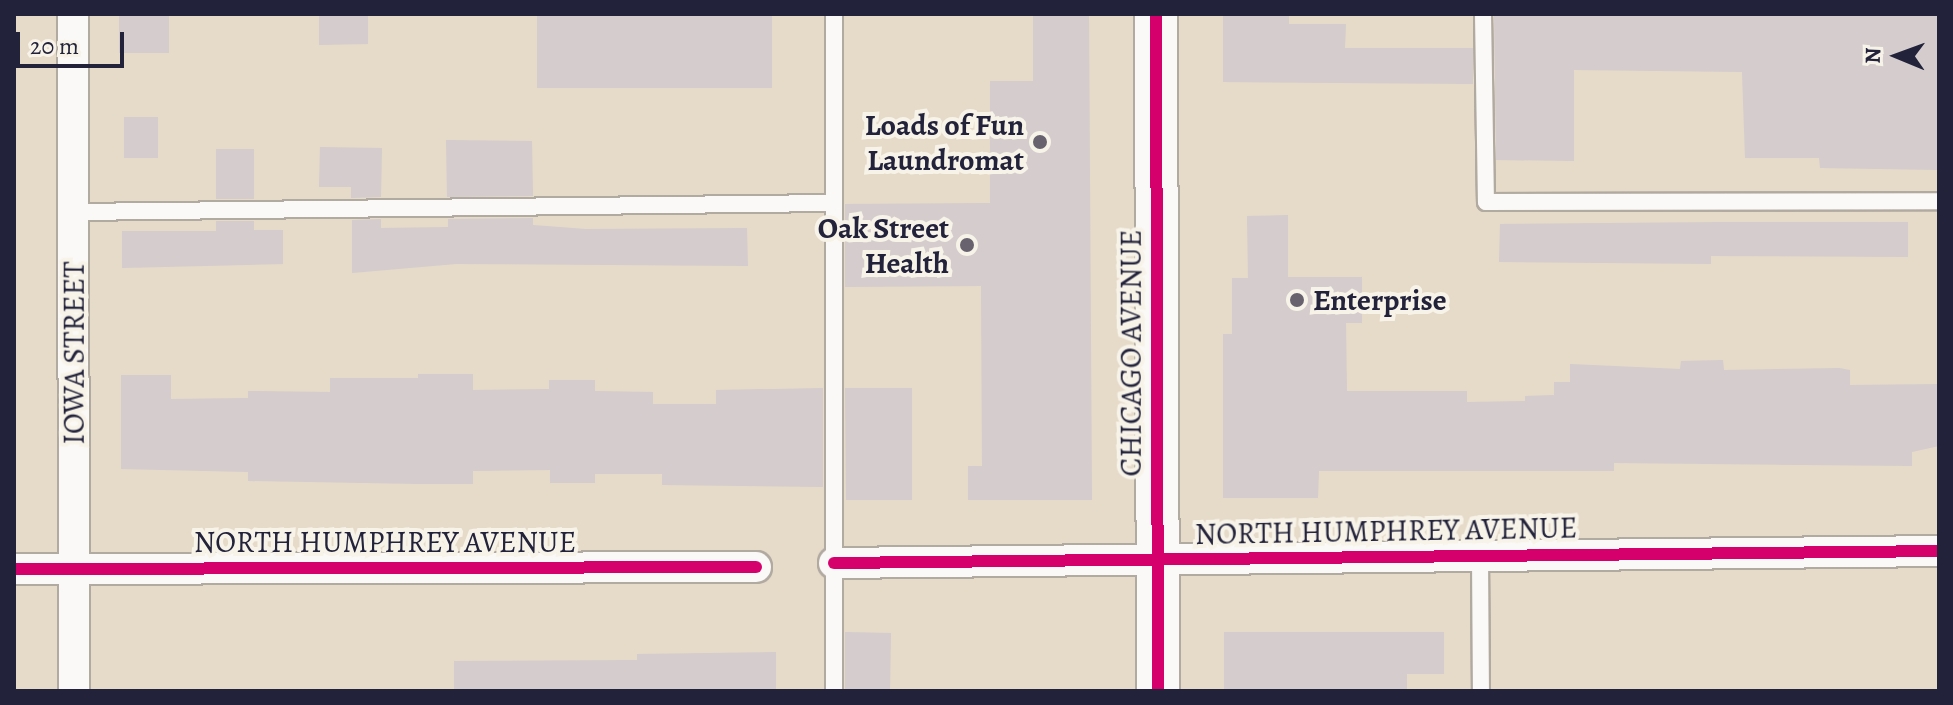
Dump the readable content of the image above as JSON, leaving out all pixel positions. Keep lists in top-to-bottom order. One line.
{"streets":{"main road":["CHICAGO AVENUE"],"street":["IOWA STREET","NORTH HUMPHREY AVENUE"]},"crossings":[["IOWA STREET","NORTH HUMPHREY AVENUE"],["CHICAGO AVENUE","NORTH HUMPHREY AVENUE"]],"places":["Loads of Fun Laundromat","Oak Street Health","Enterprise"],"scale_bar":"20 m","north":"left"}
